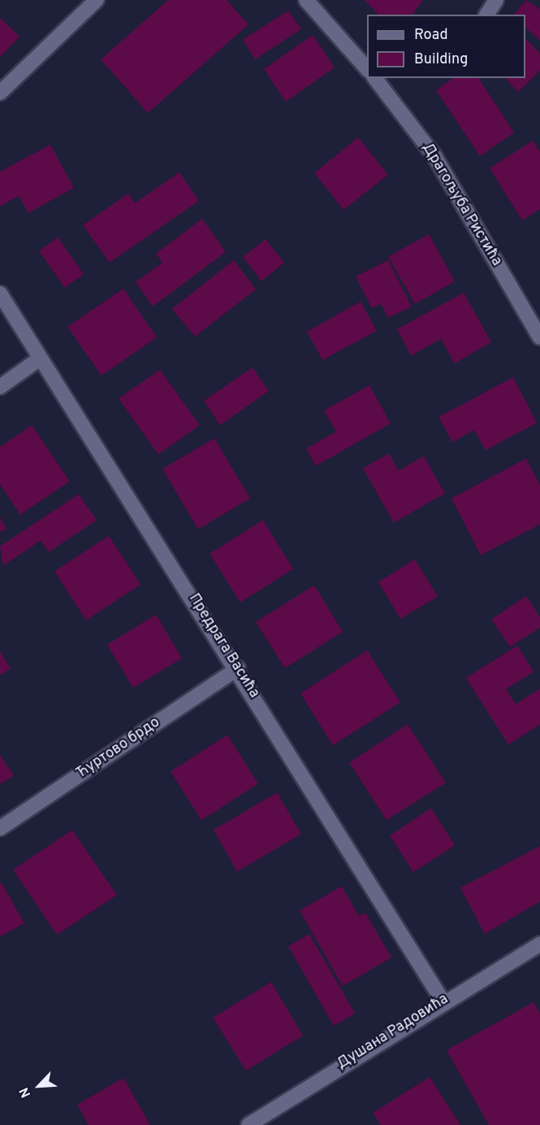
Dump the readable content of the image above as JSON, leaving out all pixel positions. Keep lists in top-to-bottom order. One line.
{"streets":{"street":["Драгољуба Ристића","Предрага Васића","Ћуртово брдо","Душана Радовића"]},"crossings":[["Предрага Васића","Ћуртово брдо"],["Предрага Васића","Душана Радовића"]],"legend":["Road","Building"],"north":"bottom left"}
